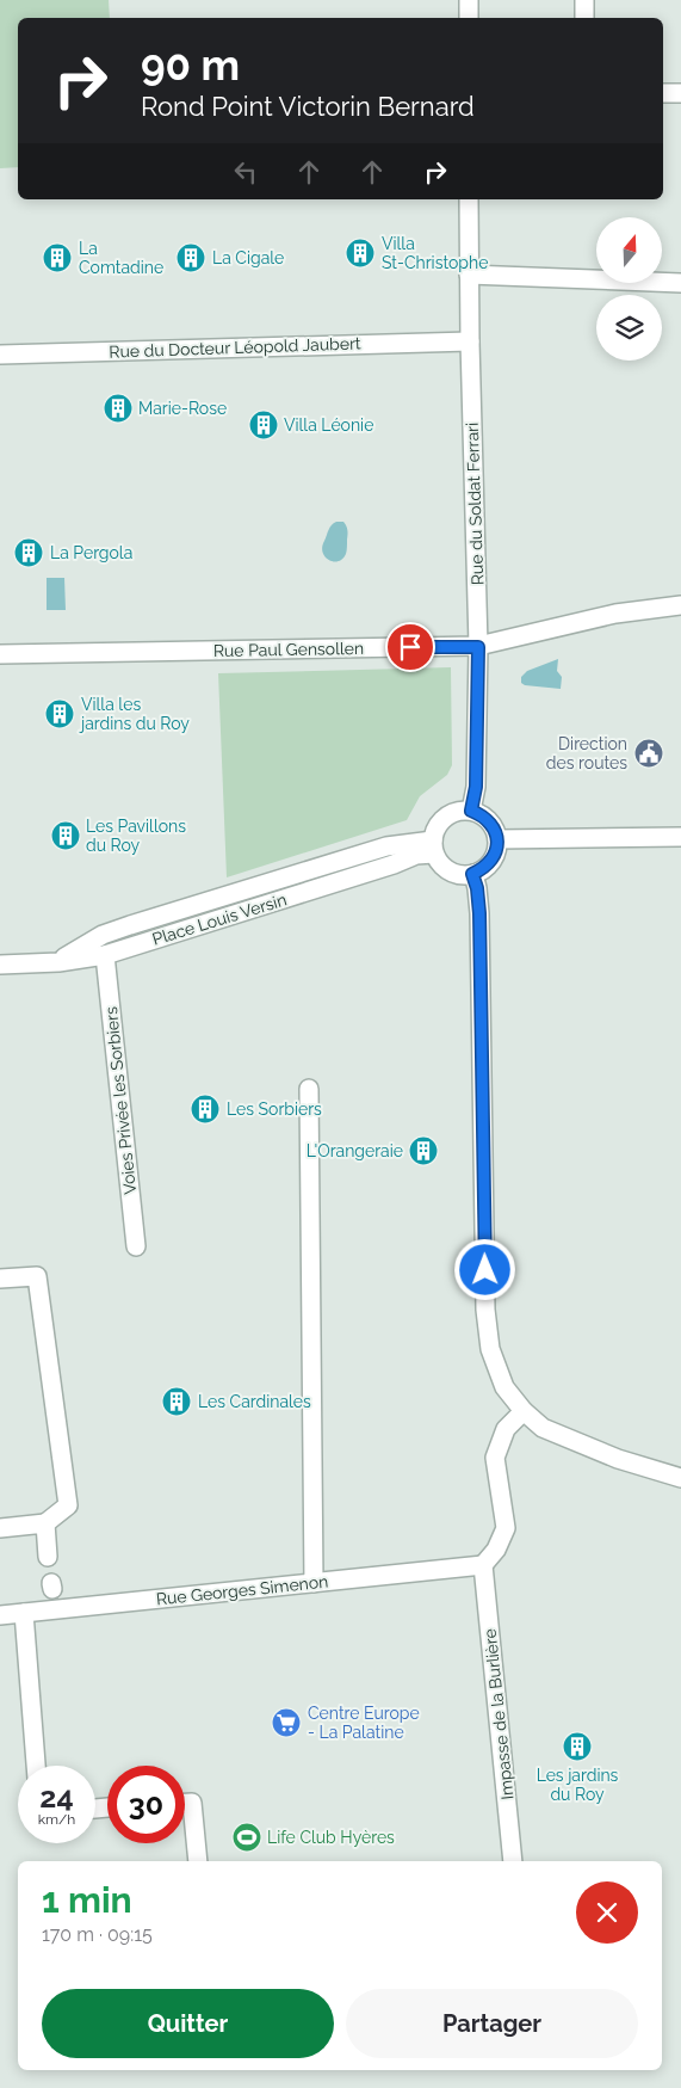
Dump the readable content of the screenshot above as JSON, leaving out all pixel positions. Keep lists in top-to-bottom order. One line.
{"streets":{"street":["Rue du Docteur Léopold Jaubert","Rue du Soldat Ferrari","Rue Paul Gensollen","Place Louis Versin","Voies Privée les Sorbiers","Rue Georges Simenon","Impasse de la Burlière"]},"crossings":[["Rue du Docteur Léopold Jaubert","Rue du Soldat Ferrari"],["Rue du Soldat Ferrari","Rue Paul Gensollen"],["Rue du Soldat Ferrari","Place Louis Versin"],["Place Louis Versin","Voies Privée les Sorbiers"],["Rue Georges Simenon","Impasse de la Burlière"]],"places":{"building":["Villa St-Christophe","La Comtadine","La Cigale","Marie-Rose","Villa Léonie","La Pergola","Villa les jardins du Roy","Les Pavillons du Roy","Les Sorbiers","L'Orangeraie","Les Cardinales","Les jardins du Roy"],"public building":["Direction des routes"],"supermarket":["Centre Europe - La Palatine"],"sports":["Life Club Hyères"]},"north":"top","page":{"turn":["90 m","Rond Point Victorin Bernard"],"speed":"24 km/h","limit":"30","heading":["1 min","170 m · 09:15"],"buttons":["Quitter","Partager"]}}
